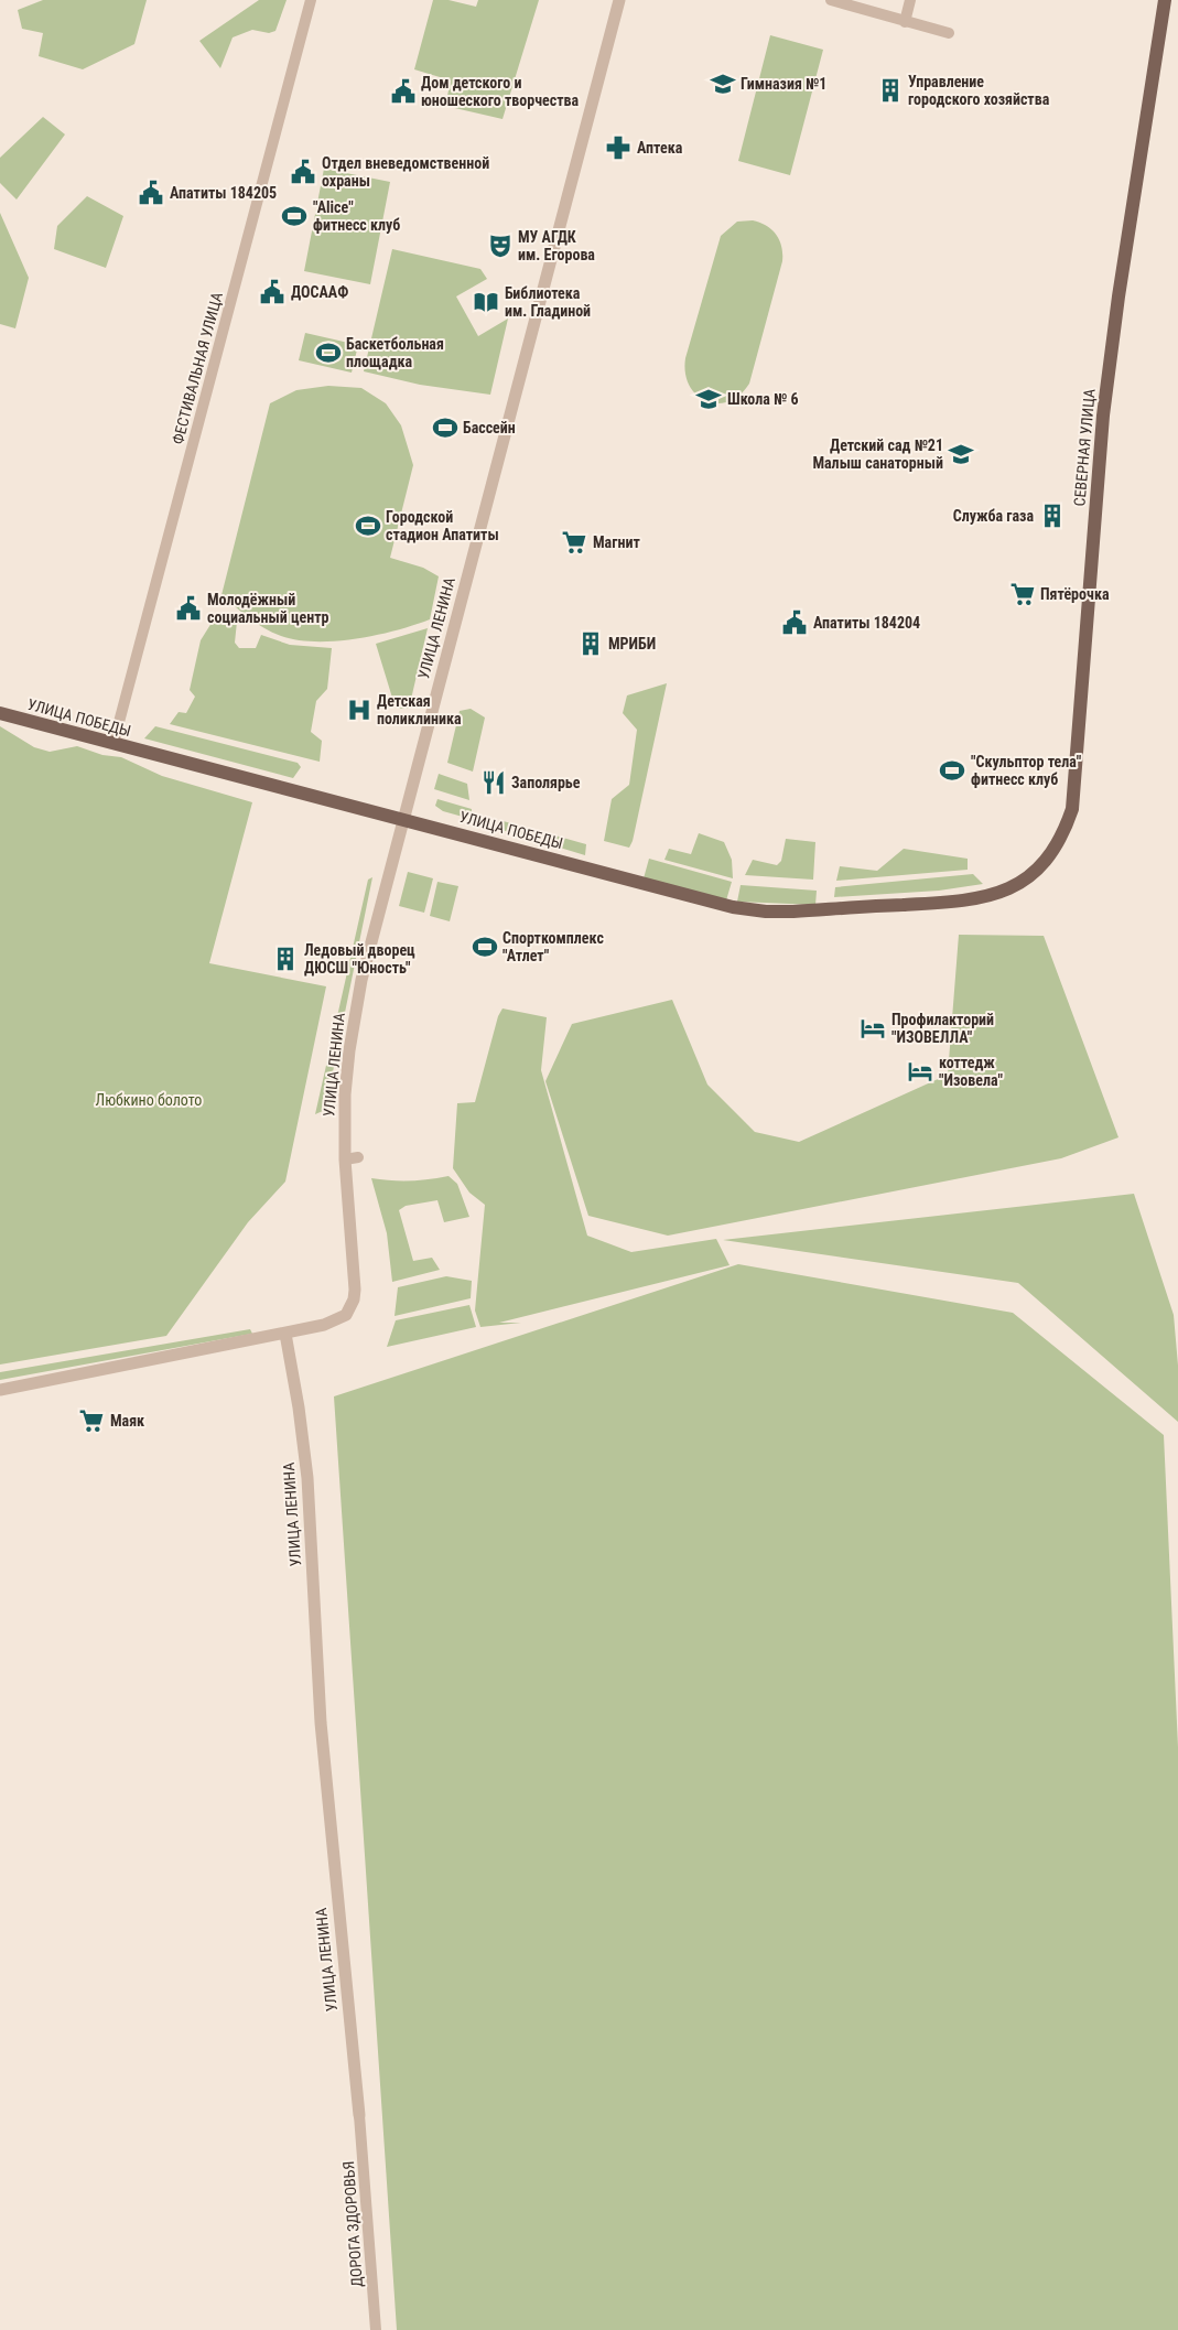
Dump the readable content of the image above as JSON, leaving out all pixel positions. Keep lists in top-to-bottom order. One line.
{"streets":{"main road":["СЕВЕРНАЯ УЛИЦА","УЛИЦА ПОБЕДЫ"],"street":["ФЕСТИВАЛЬНАЯ УЛИЦА","УЛИЦА ЛЕНИНА","ДОРОГА ЗДОРОВЬЯ"]},"crossings":[["ФЕСТИВАЛЬНАЯ УЛИЦА","УЛИЦА ПОБЕДЫ"],["СЕВЕРНАЯ УЛИЦА","УЛИЦА ПОБЕДЫ"],["УЛИЦА ЛЕНИНА","УЛИЦА ПОБЕДЫ"],["УЛИЦА ЛЕНИНА","ДОРОГА ЗДОРОВЬЯ"]],"parks":["Любкино болото"],"places":{"school or university":["Гимназия №1","Школа № 6","Детский сад №21 Малыш санаторный"],"building":["Управление городского хозяйства","Служба газа","МРИБИ","Ледовый дворец ДЮСШ \"Юность\""],"public building":["Дом детского и юношеского творчества","Отдел вневедомственной охраны","Апатиты 184205","ДОСААФ","Молодёжный социальный центр","Апатиты 184204"],"pharmacy":["Аптека"],"sports":["\"Alice\" фитнесс клуб","Баскетбольная площадка","Бассейн","Городской стадион Апатиты","\"Скульптор тела\" фитнесс клуб","Спорткомплекс \"Атлет\""],"theatre":["МУ АГДК им. Егорова"],"library":["Библиотека им. Гладиной"],"supermarket":["Магнит","Пятёрочка","Маяк"],"hospital":["Детская поликлиника"],"restaurant":["Заполярье"],"hotel":["Профилакторий \"ИЗОВЕЛЛА\"","коттедж \"Изовела\""]}}
